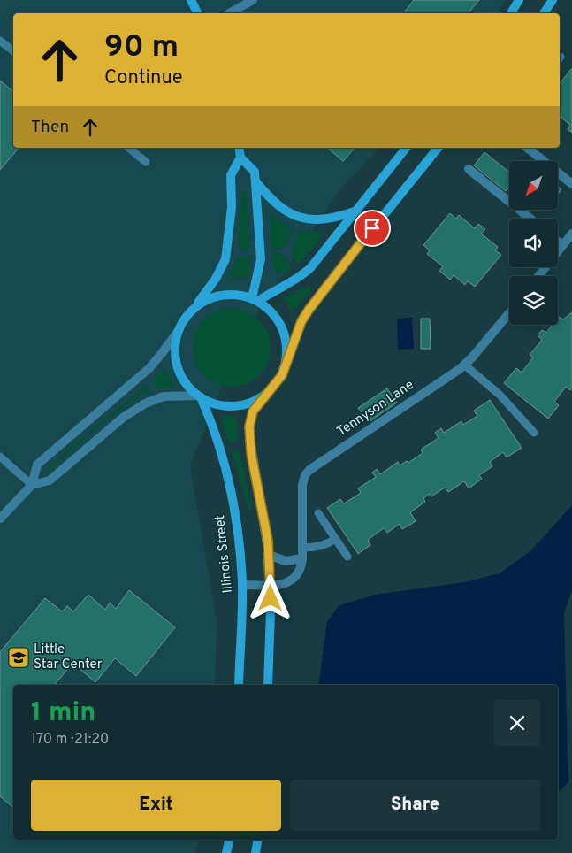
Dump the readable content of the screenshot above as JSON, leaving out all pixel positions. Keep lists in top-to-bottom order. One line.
{"streets":{"street":["Tennyson Lane","Illinois Street"]},"crossings":[["Tennyson Lane","Illinois Street"]],"places":{"school or university":["Little Star Center"]},"north":"bottom left","page":{"turn":["90 m","Continue"],"then":"Then","heading":["1 min","170 m · 21:20"],"buttons":["Exit","Share"]}}
